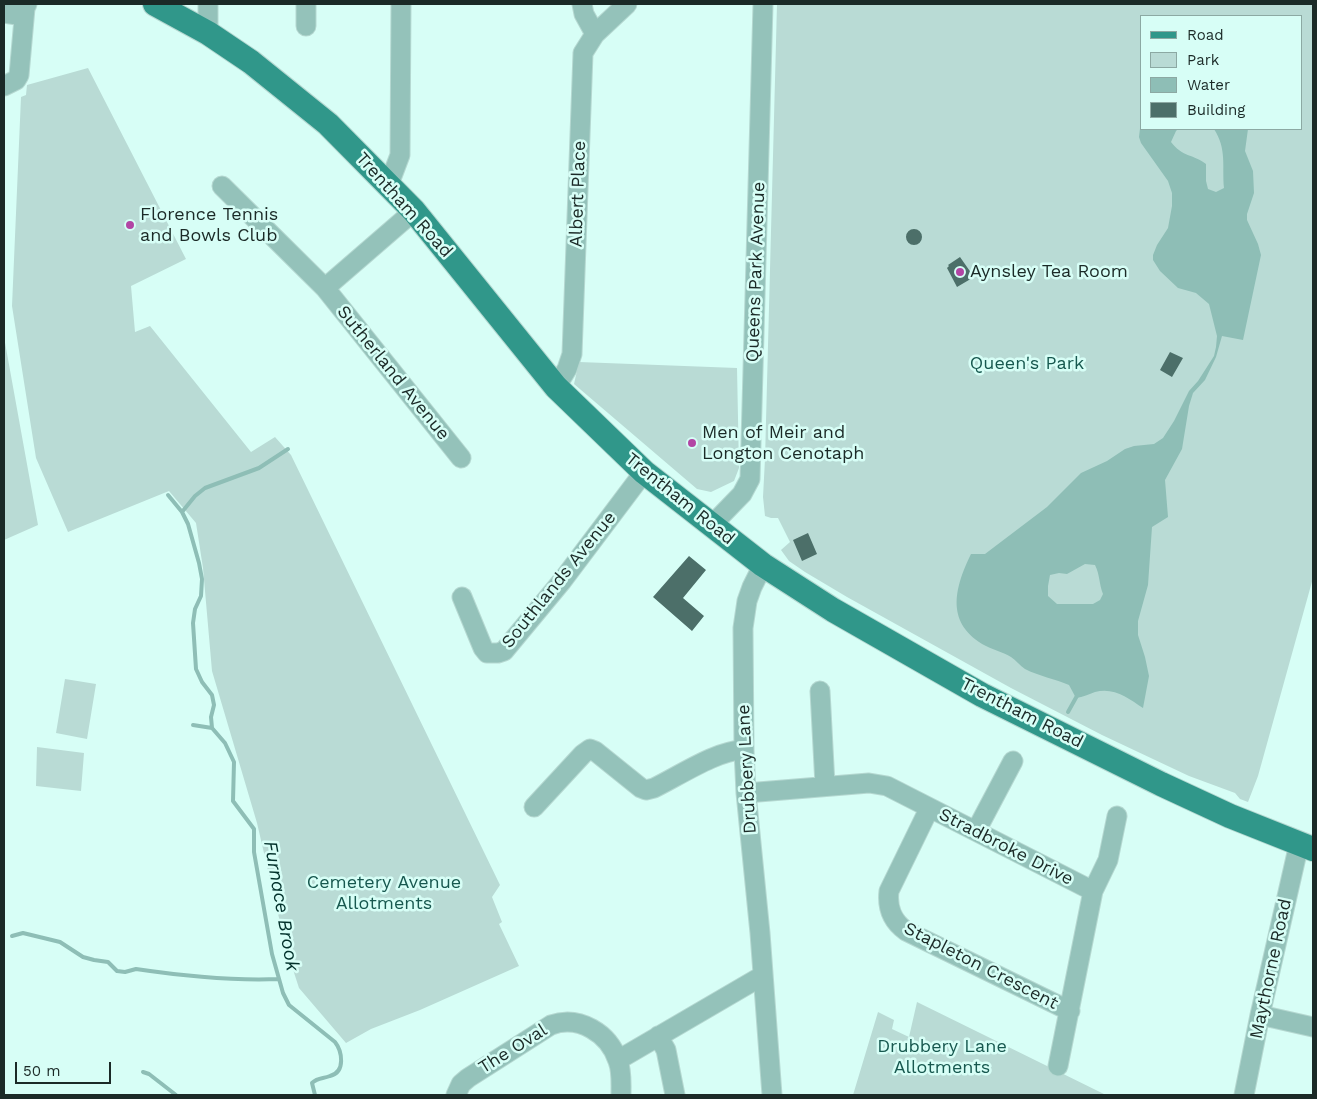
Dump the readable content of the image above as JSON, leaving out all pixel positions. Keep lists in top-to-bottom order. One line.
{"streets":{"main road":["Trentham Road"],"street":["Albert Place","Queens Park Avenue","Sutherland Avenue","Southlands Avenue","Drubbery Lane","Stradbroke Drive","Stapleton Crescent","Maythorne Road","The Oval"]},"crossings":[["Albert Place","Trentham Road"],["Trentham Road","Queens Park Avenue"],["Trentham Road","Sutherland Avenue"],["Trentham Road","Southlands Avenue"],["Trentham Road","Drubbery Lane"],["Trentham Road","Maythorne Road"],["Drubbery Lane","Stradbroke Drive"],["Stradbroke Drive","Stapleton Crescent"]],"water":["Furnace Brook"],"parks":["Queen's Park","Cemetery Avenue Allotments","Drubbery Lane Allotments"],"places":["Florence Tennis and Bowls Club","Aynsley Tea Room","Men of Meir and Longton Cenotaph"],"legend":["Road","Park","Water","Building"],"scale_bar":"50 m"}
